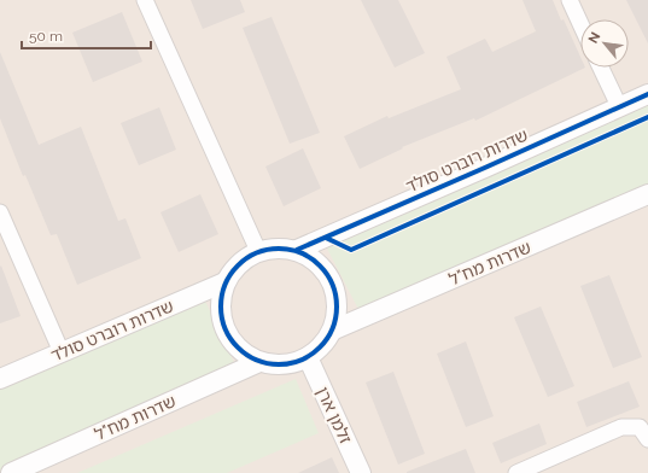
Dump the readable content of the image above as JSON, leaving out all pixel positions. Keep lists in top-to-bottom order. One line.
{"streets":{"street":["שדרות רוברט סולד","שדרות מח\"ל","זלמן ארן"]},"crossings":[["שדרות רוברט סולד","שדרות מח\"ל"],["שדרות רוברט סולד","זלמן ארן"],["שדרות מח\"ל","זלמן ארן"]],"scale_bar":"50 m","north":"top left"}
